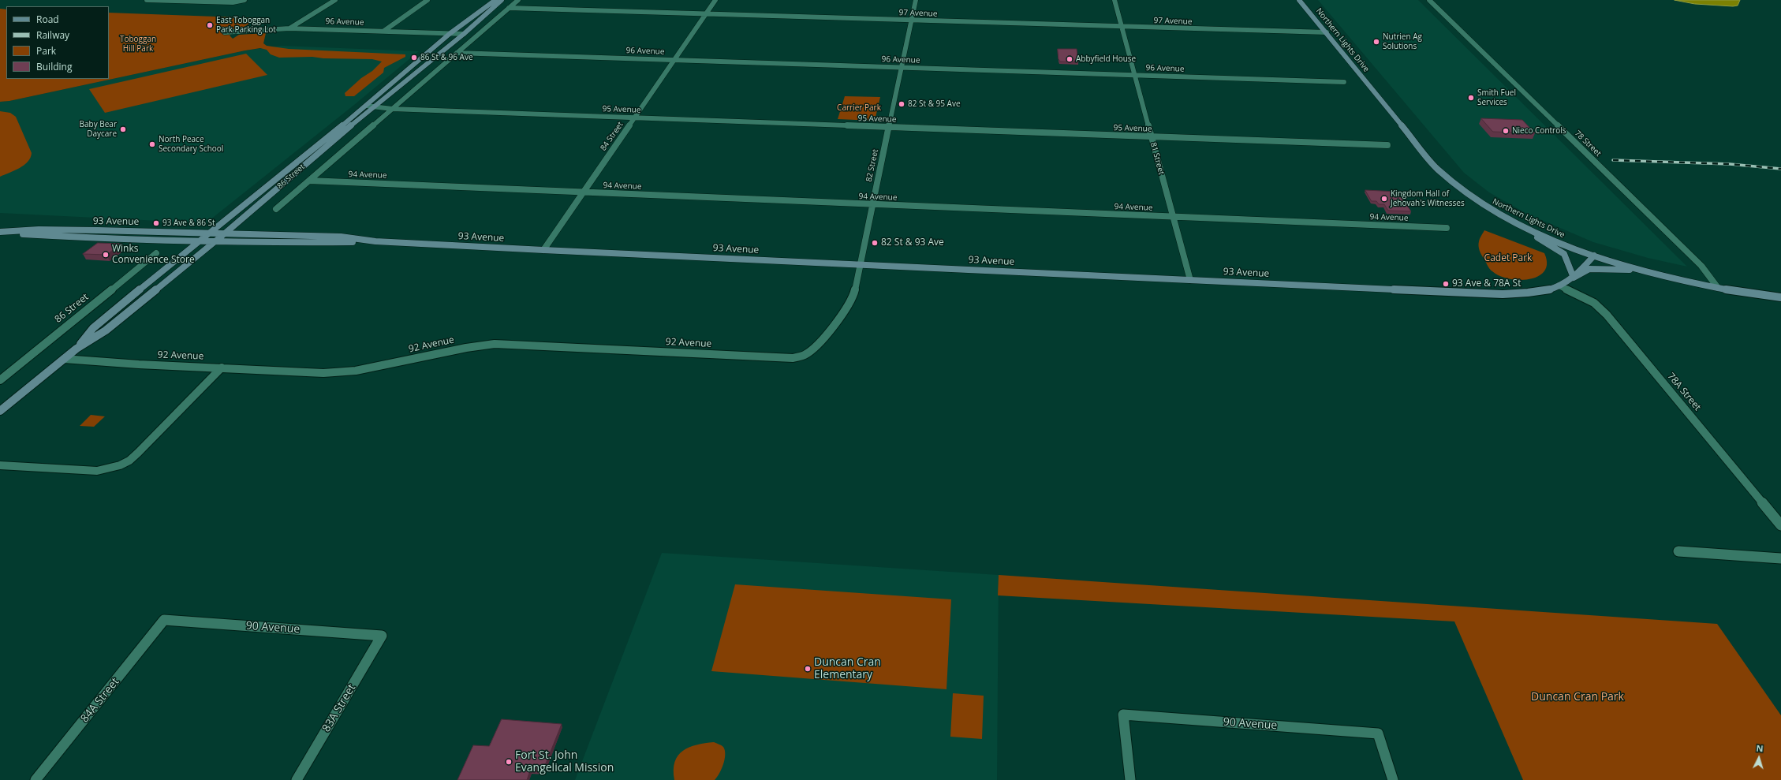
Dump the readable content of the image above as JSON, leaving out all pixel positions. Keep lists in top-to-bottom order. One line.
{"streets":{"main road":["Northern Lights Drive","86 Street","93 Avenue"],"street":["97 Avenue","96 Avenue","95 Avenue","84 Street","78 Street","81 Street","82 Street","94 Avenue","92 Avenue","78A Street","90 Avenue","84A Street","83A Street"]},"crossings":[["97 Avenue","Northern Lights Drive"],["97 Avenue","84 Street"],["97 Avenue","81 Street"],["97 Avenue","82 Street"],["97 Avenue","86 Street"],["96 Avenue","84 Street"],["96 Avenue","81 Street"],["96 Avenue","82 Street"],["96 Avenue","86 Street"],["Northern Lights Drive","78 Street"],["Northern Lights Drive","93 Avenue"],["95 Avenue","84 Street"],["95 Avenue","81 Street"],["95 Avenue","82 Street"],["95 Avenue","86 Street"],["84 Street","94 Avenue"],["84 Street","93 Avenue"],["81 Street","94 Avenue"],["81 Street","93 Avenue"],["82 Street","94 Avenue"],["82 Street","93 Avenue"],["82 Street","92 Avenue"],["94 Avenue","86 Street"],["86 Street","93 Avenue"],["86 Street","92 Avenue"],["93 Avenue","78A Street"],["90 Avenue","84A Street"],["90 Avenue","83A Street"]],"parks":["Toboggan Hill Park","Carrier Park","Cadet Park","Duncan Cran Park"],"places":["East Toboggan Park Parking Lot","Nutrien Ag Solutions","86 St & 96 Ave","Abbyfield House","Smith Fuel Services","82 St & 95 Ave","Baby Bear Daycare","Nieco Controls","North Peace Secondary School","Kingdom Hall of Jehovah's Witnesses","93 Ave & 86 St","82 St & 93 Ave","Winks Convenience Store","93 Ave & 78A St","Duncan Cran Elementary","Fort St. John Evangelical Mission"],"legend":["Road","Railway","Park","Building"],"north":"top"}
